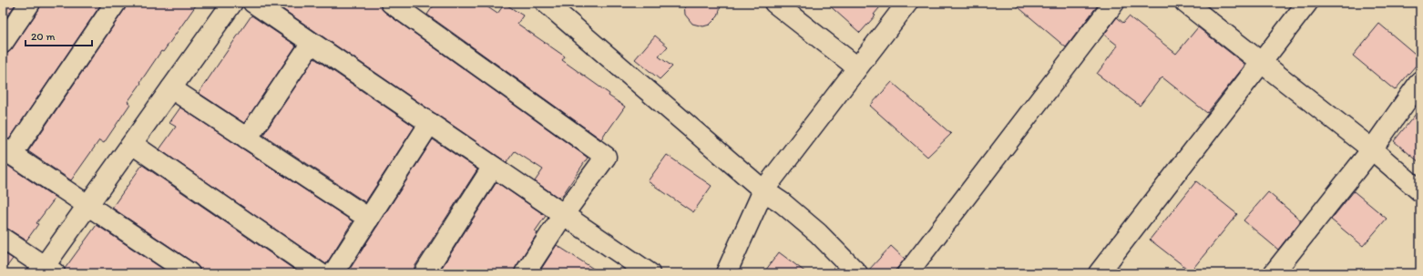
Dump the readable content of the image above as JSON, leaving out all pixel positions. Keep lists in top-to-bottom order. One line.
{"scale_bar":"20 m"}
